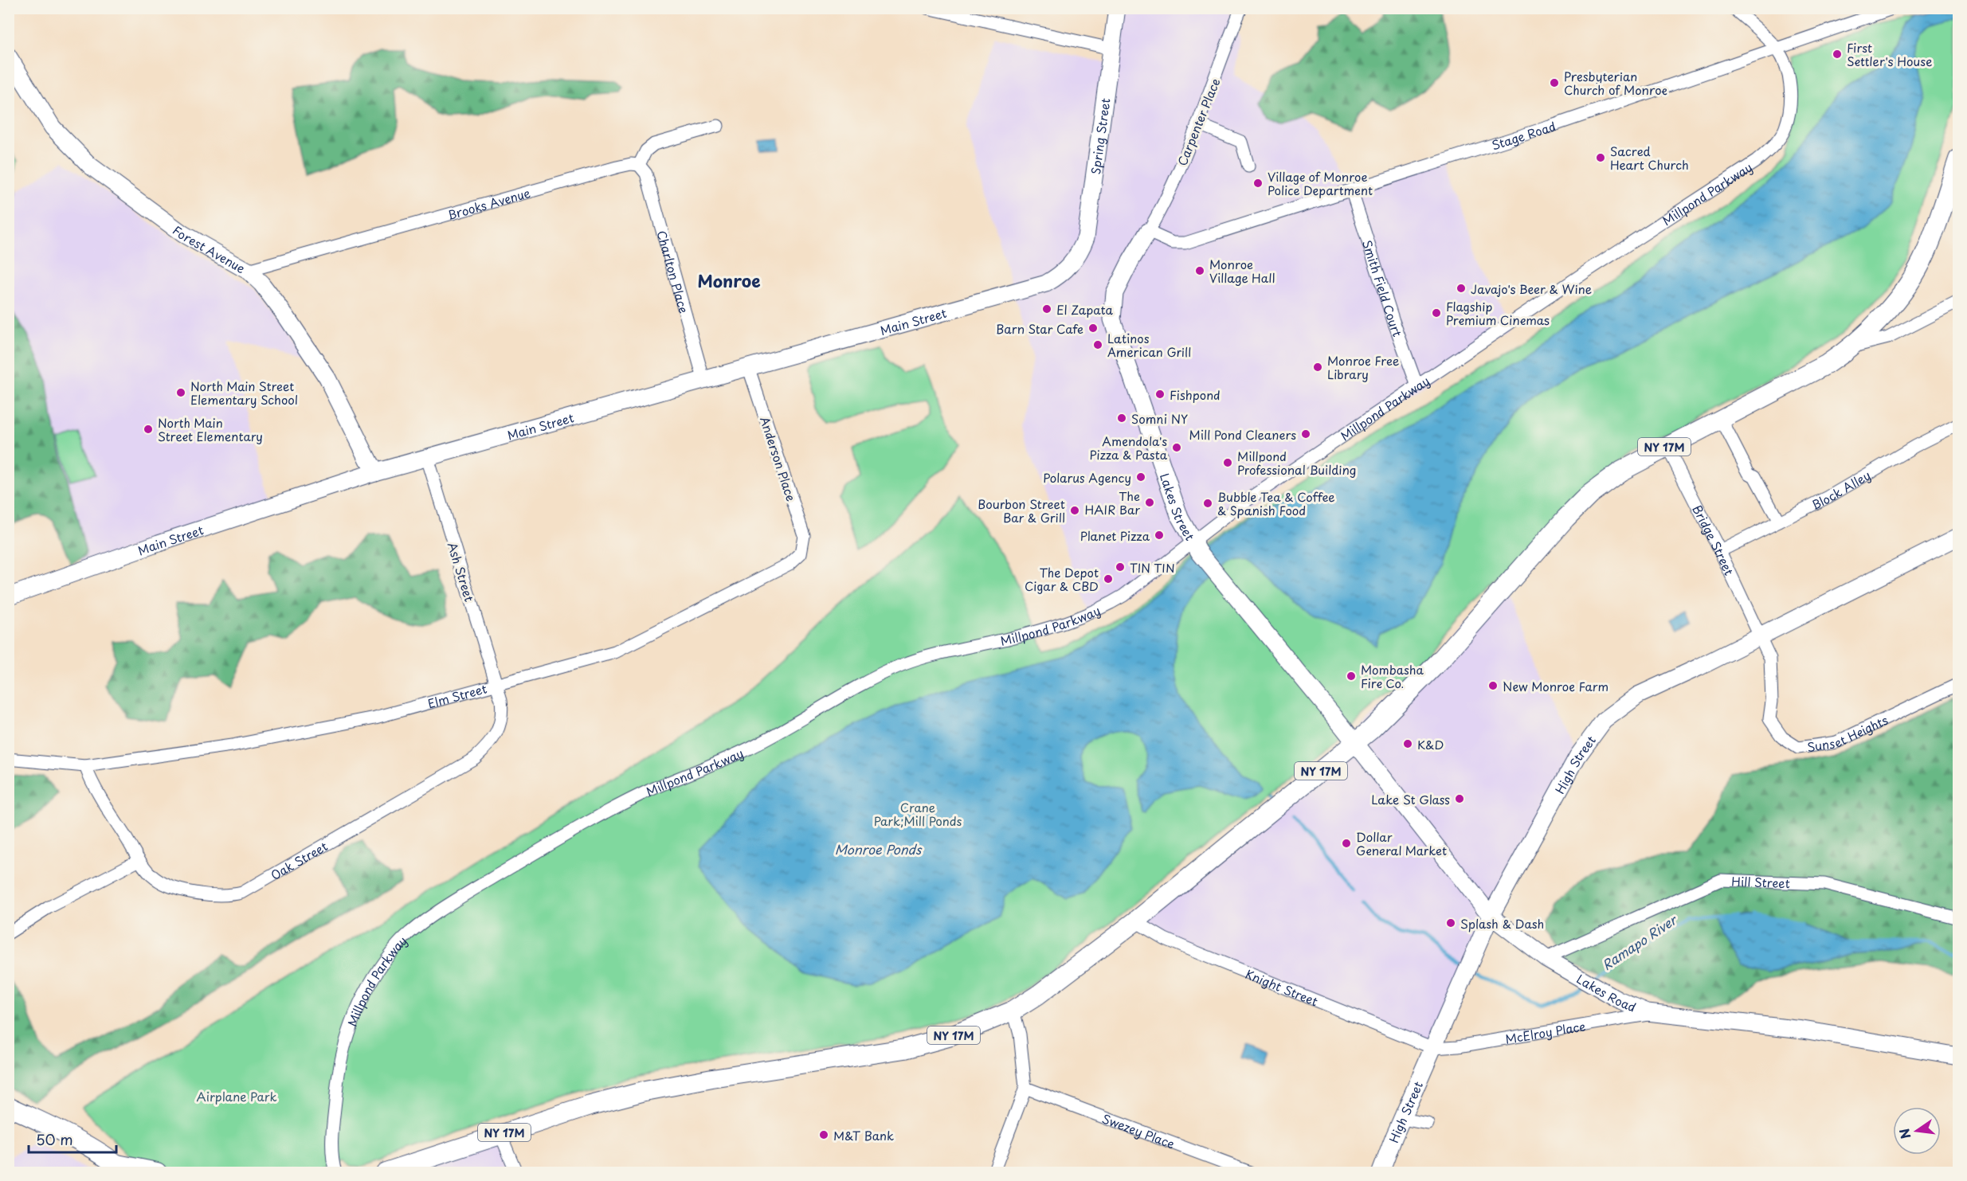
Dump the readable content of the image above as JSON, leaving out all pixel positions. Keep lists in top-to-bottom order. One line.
{"streets":{"main road":["NY 17M"],"street":["Carpenter Place","Stage Road","Spring Street","Millpond Parkway","Brooks Avenue","Forest Avenue","Charlton Place","Smith Field Court","Main Street","Anderson Place","Block Alley","Lakes Street","Bridge Street","Ash Street","Elm Street","Sunset Heights","High Street","Oak Street","Hill Street","Knight Street","Lakes Road","McElroy Place","Swezey Place"]},"crossings":[["Carpenter Place","Stage Road"],["Carpenter Place","Lakes Street"],["Stage Road","Millpond Parkway"],["Stage Road","Smith Field Court"],["Stage Road","Lakes Street"],["Spring Street","Main Street"],["Millpond Parkway","Smith Field Court"],["Millpond Parkway","Lakes Street"],["Brooks Avenue","Forest Avenue"],["Brooks Avenue","Charlton Place"],["Forest Avenue","Main Street"],["Charlton Place","Main Street"],["Main Street","Anderson Place"],["Main Street","Ash Street"],["NY 17M","Lakes Street"],["NY 17M","Bridge Street"],["NY 17M","Knight Street"],["NY 17M","Lakes Road"],["Anderson Place","Elm Street"],["Block Alley","Bridge Street"],["Lakes Street","Lakes Road"],["Bridge Street","Sunset Heights"],["Bridge Street","High Street"],["Ash Street","Elm Street"],["Ash Street","Oak Street"],["Elm Street","Oak Street"],["Sunset Heights","High Street"],["High Street","Knight Street"],["High Street","Lakes Road"],["High Street","McElroy Place"],["Hill Street","Lakes Road"],["Knight Street","McElroy Place"],["Lakes Road","McElroy Place"]],"districts":["Monroe"],"water":["Monroe Ponds","Ramapo River"],"parks":["Crane Park;Mill Ponds","Airplane Park"],"places":["First Settler's House","Presbyterian Church of Monroe","Sacred Heart Church","Village of Monroe Police Department","Monroe Village Hall","Javajo's Beer & Wine","El Zapata","Flagship Premium Cinemas","Barn Star Cafe","Latinos American Grill","Monroe Free Library","North Main Street Elementary School","Fishpond","Somni NY","North Main Street Elementary","Mill Pond Cleaners","Amendola's Pizza & Pasta","Millpond Professional Building","Polarus Agency","The HAIR Bar","Bubble Tea & Coffee & Spanish Food","Bourbon Street Bar & Grill","Planet Pizza","TIN TIN","The Depot Cigar & CBD","Mombasha Fire Co.","New Monroe Farm","K&D","Lake St Glass","Dollar General Market","Splash & Dash","M&T Bank"],"scale_bar":"50 m","north":"left"}
